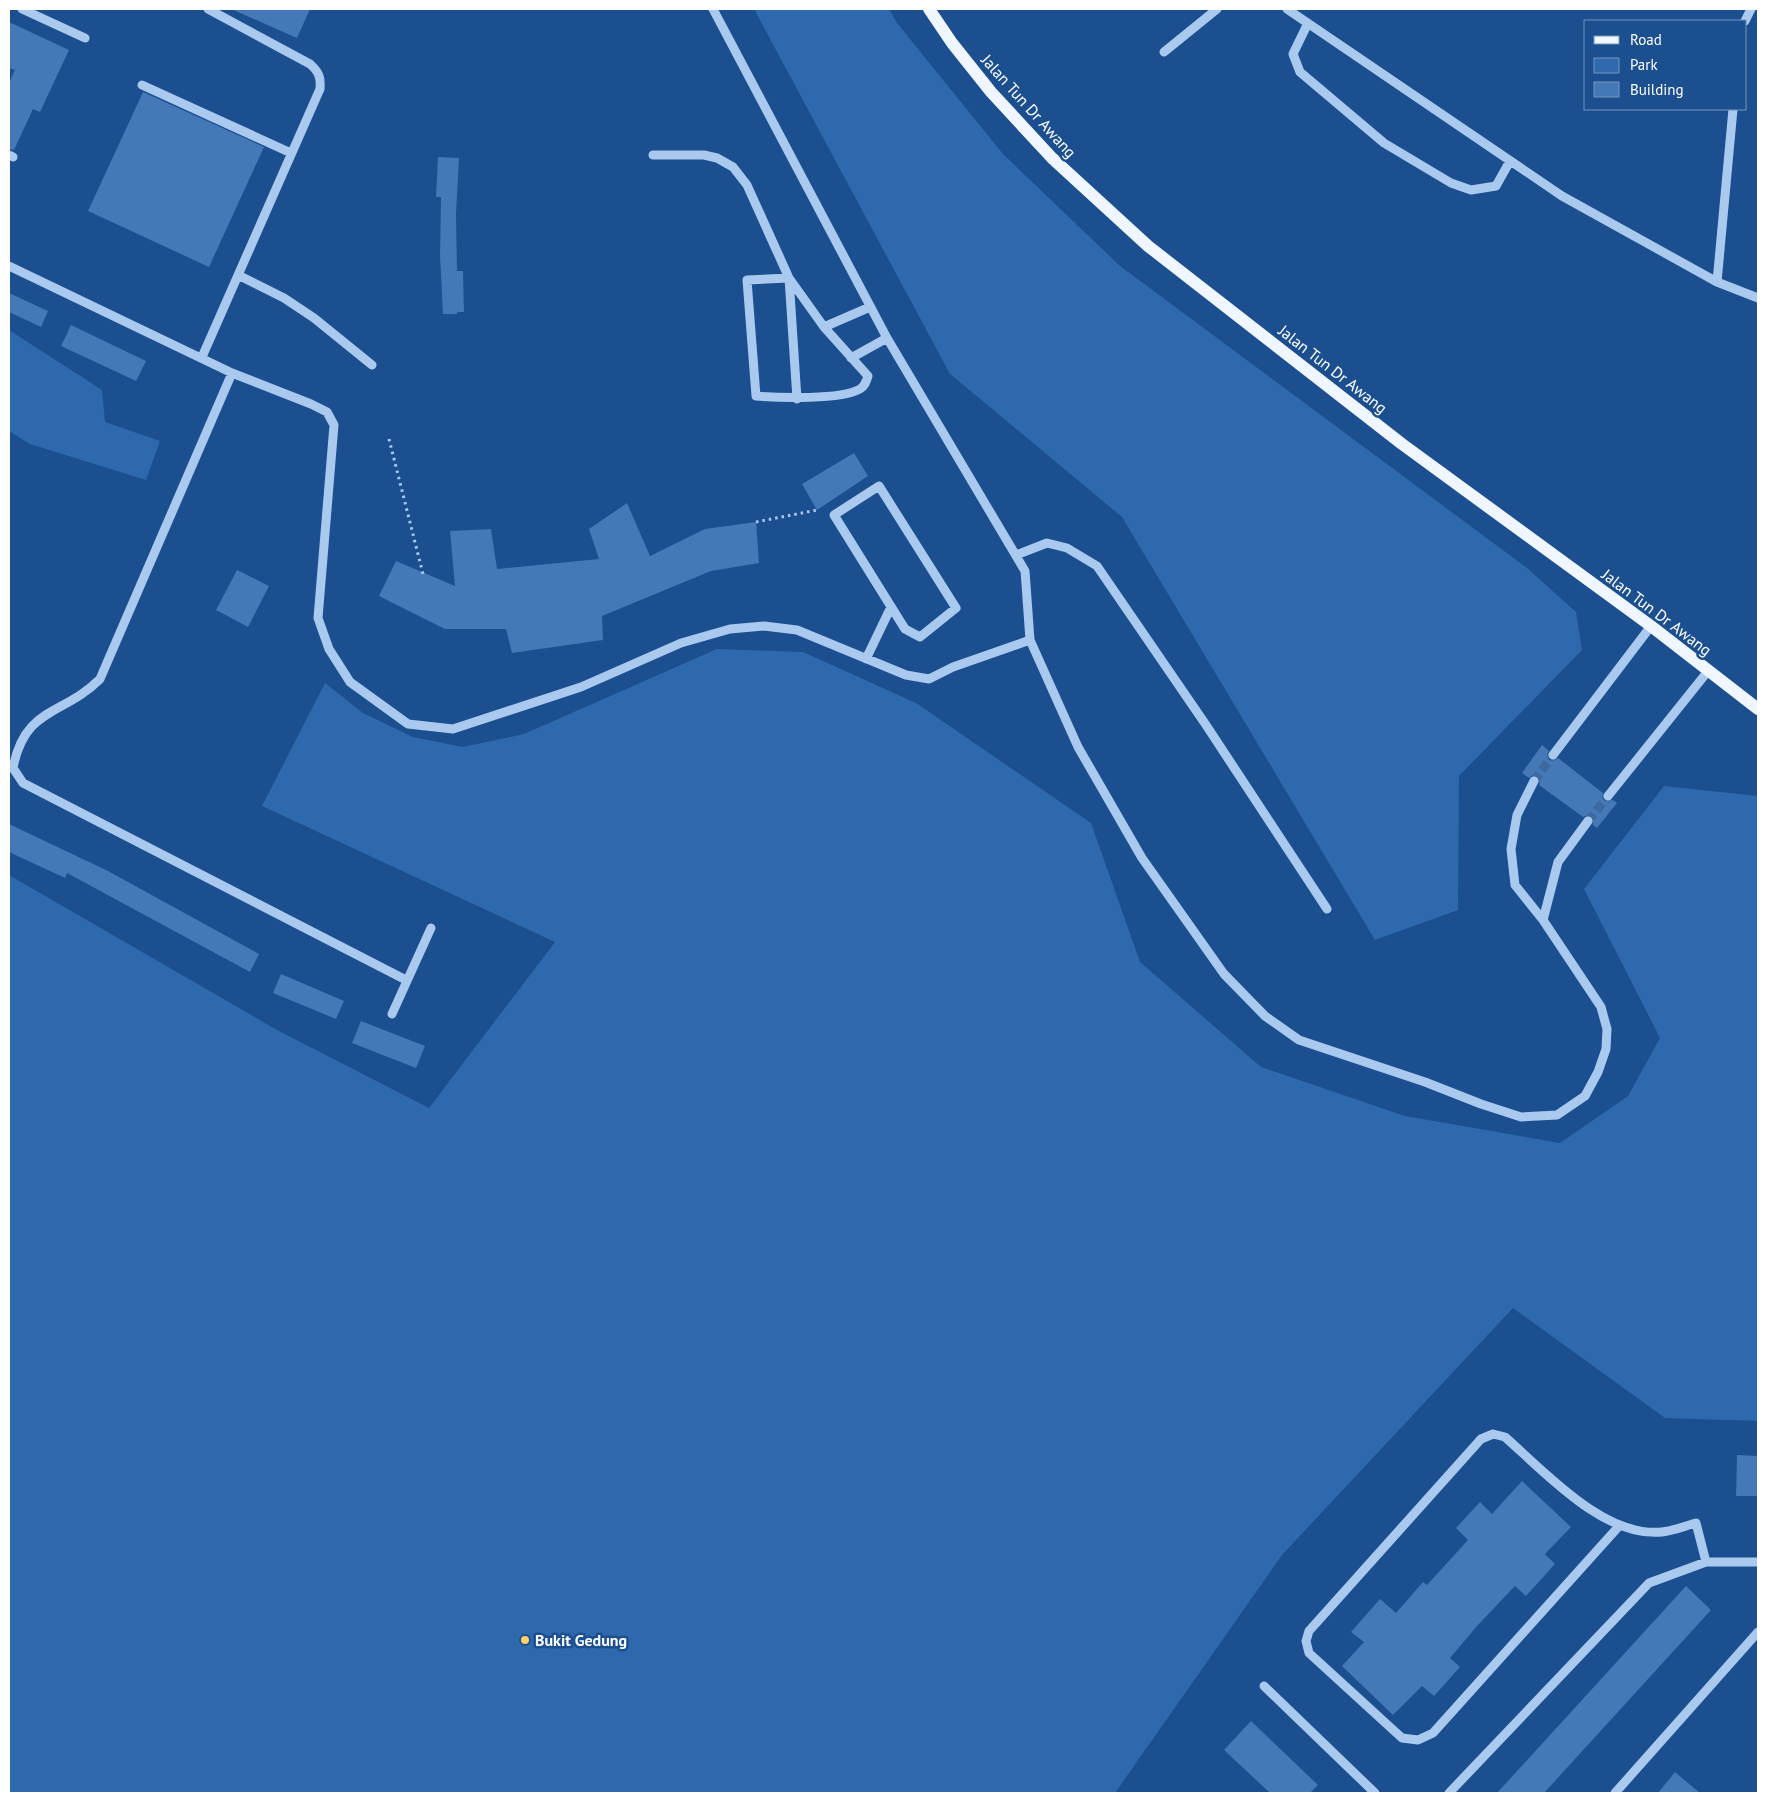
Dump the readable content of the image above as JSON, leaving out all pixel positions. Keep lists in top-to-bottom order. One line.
{"streets":{"main road":["Jalan Tun Dr Awang"]},"places":["Bukit Gedung"],"legend":["Road","Park","Building"]}
